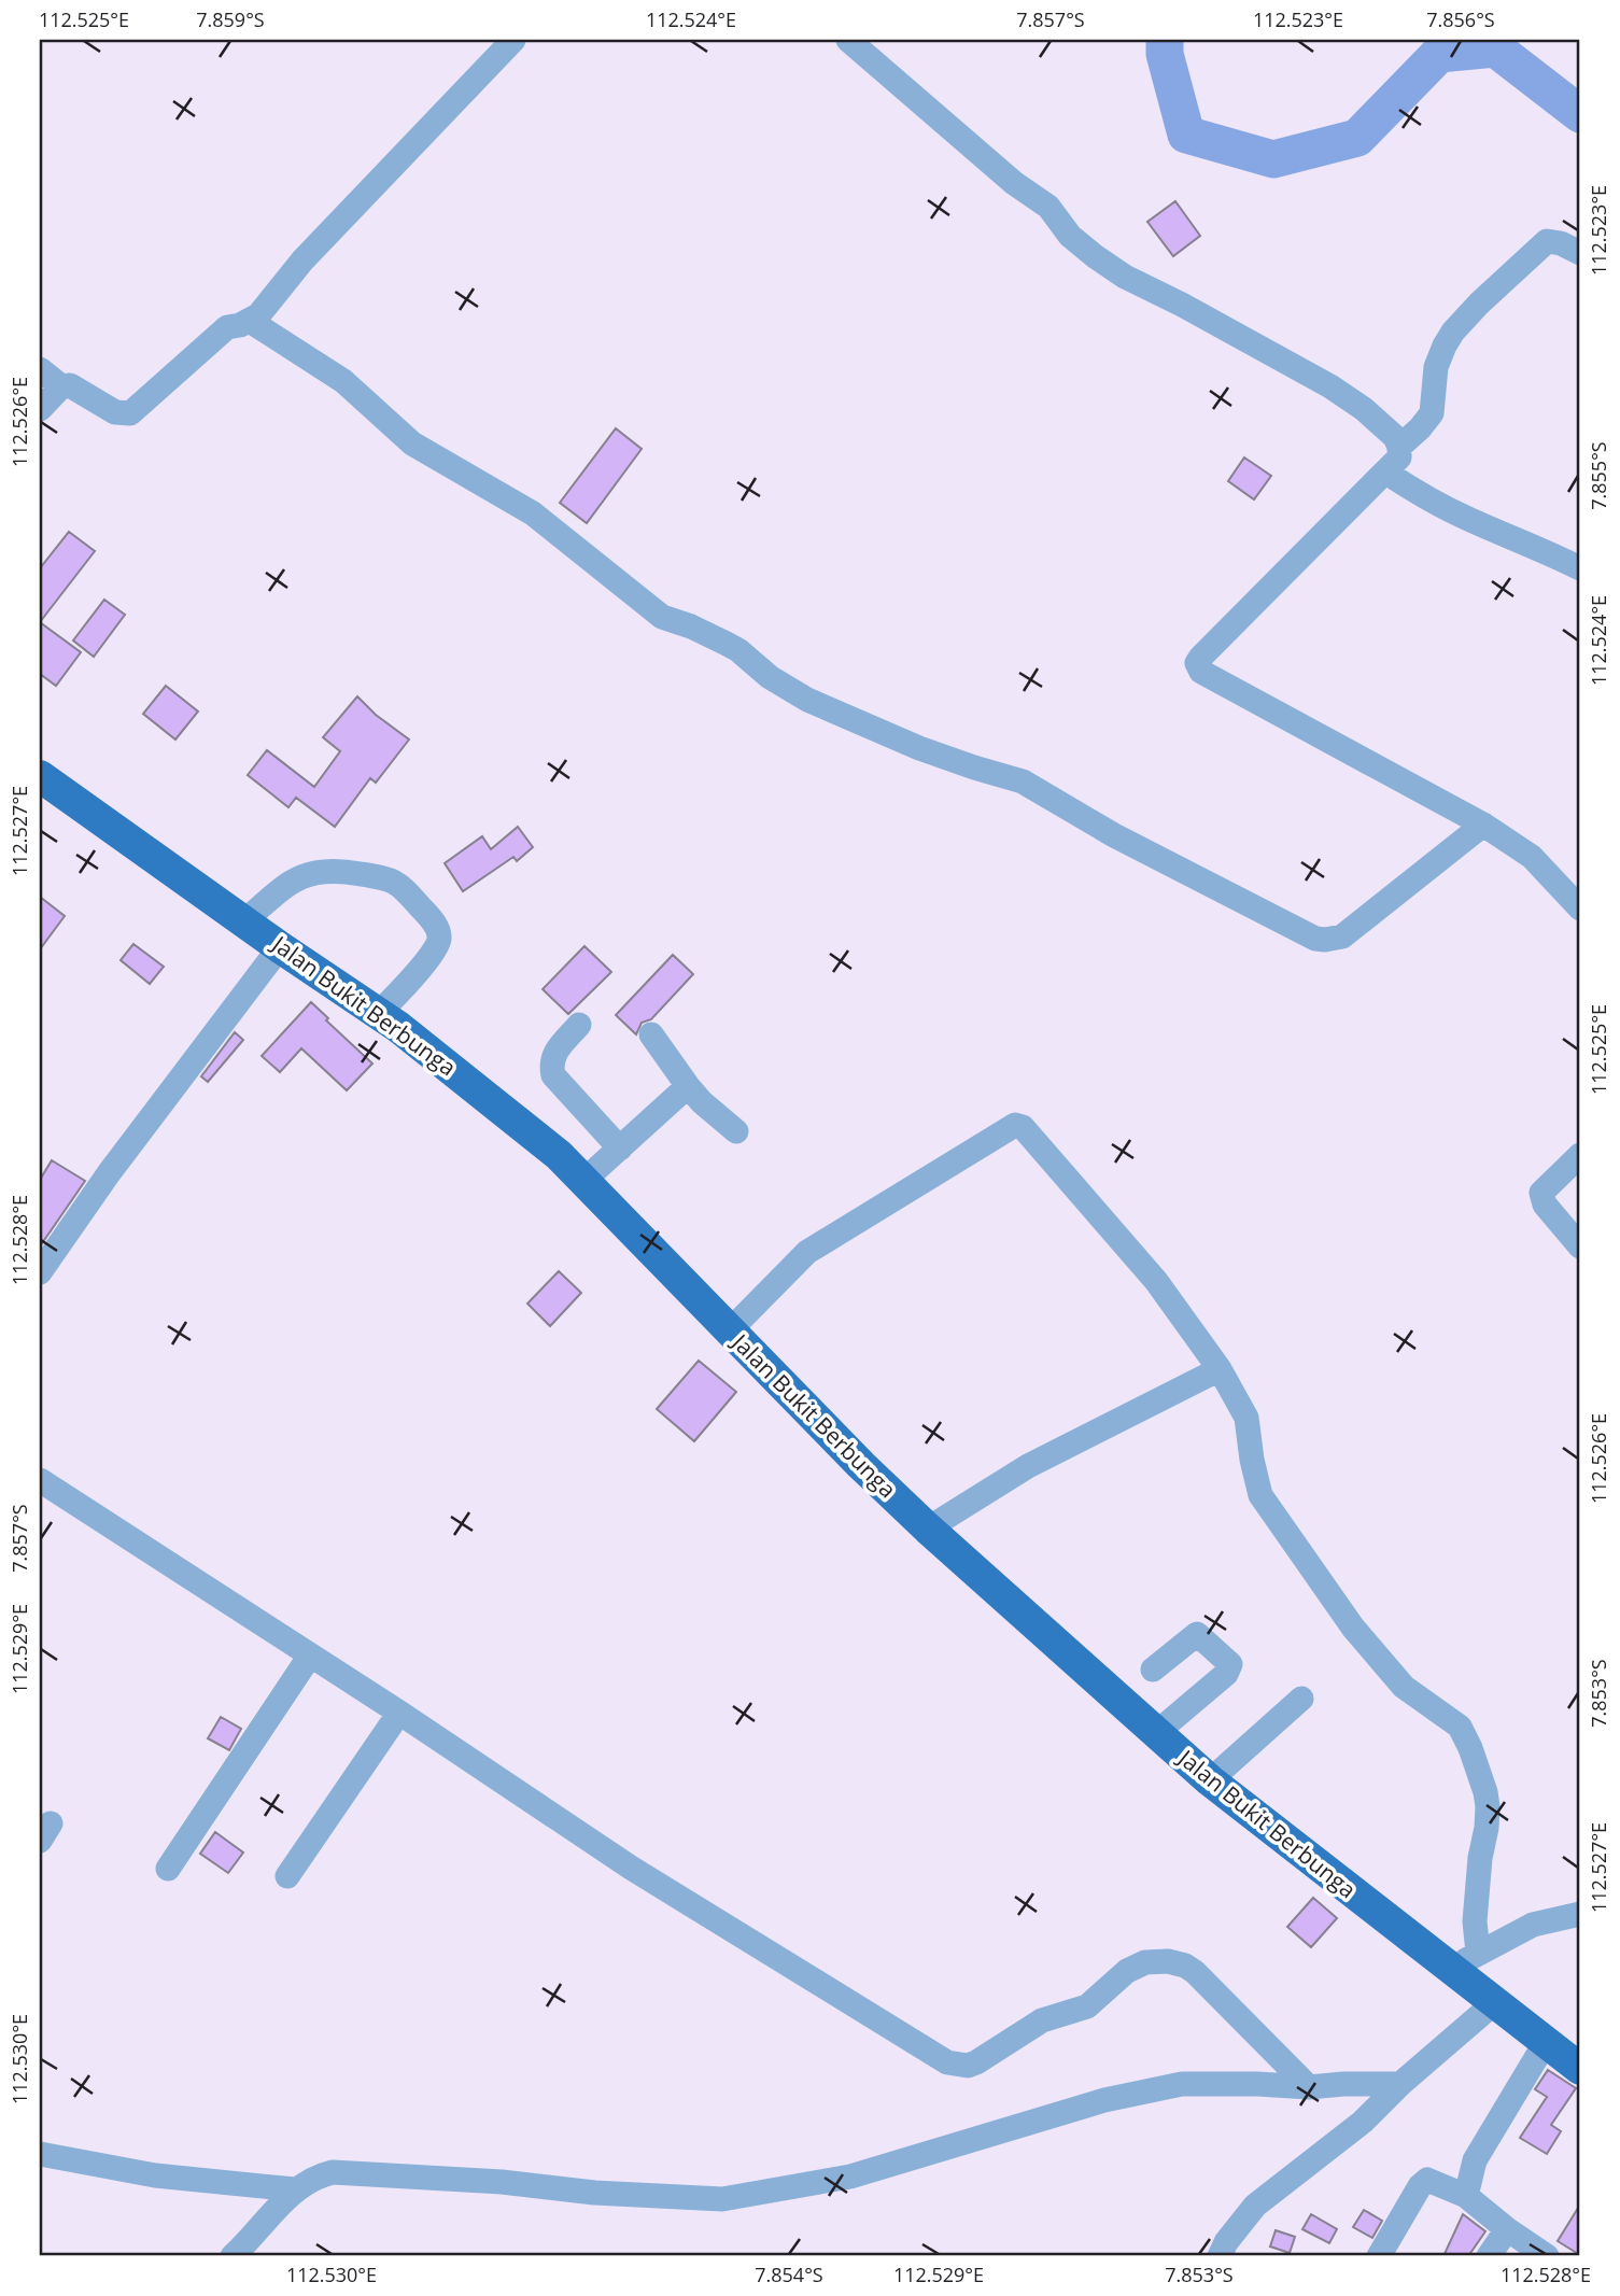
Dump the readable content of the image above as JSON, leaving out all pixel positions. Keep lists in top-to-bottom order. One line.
{"streets":{"main road":["Jalan Bukit Berbunga"]},"coordinates":["112.525°E","7.859°S","112.524°E","7.857°S","112.523°E","7.856°S","112.526°E","7.855°S","112.527°E","112.528°E","112.529°E","7.853°S","112.530°E","7.854°S"]}
